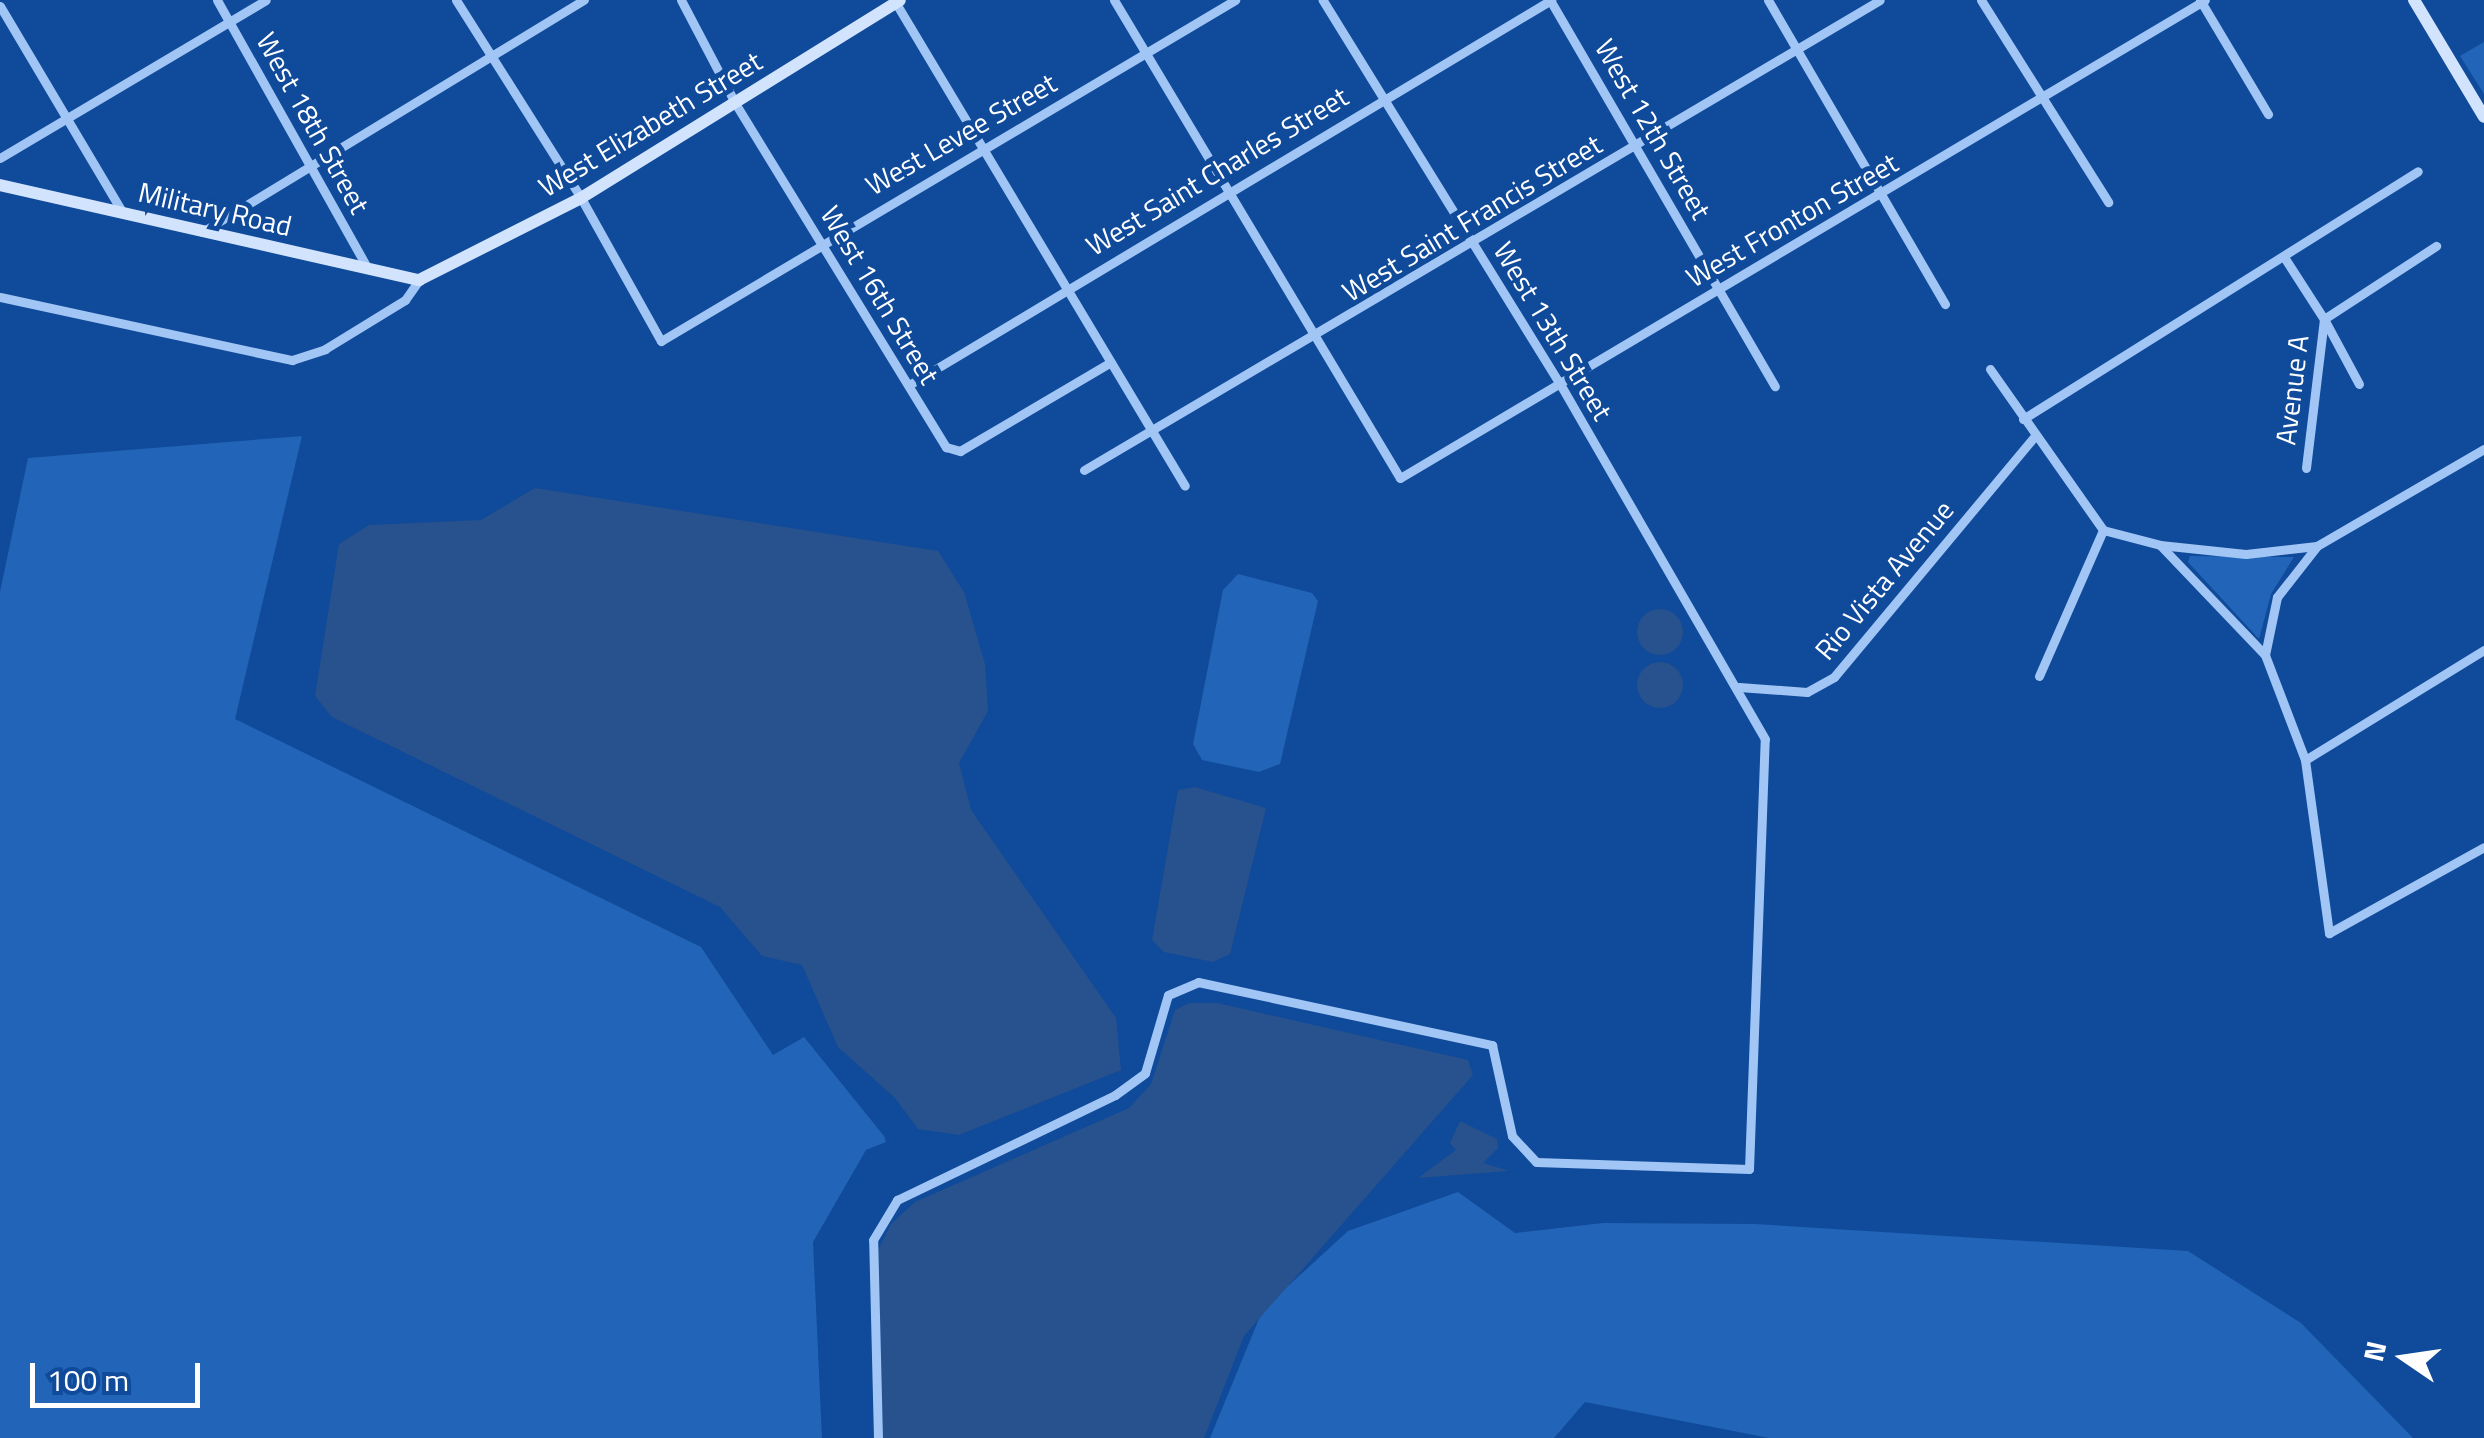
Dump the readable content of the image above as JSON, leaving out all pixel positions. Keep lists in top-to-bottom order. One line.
{"streets":{"street":["West 18th Street","West Elizabeth Street","West 12th Street","West Levee Street","West Saint Charles Street","Military Road","West Saint Francis Street","West Fronton Street","West 16th Street","West 13th Street","Avenue A","Rio Vista Avenue"]},"crossings":[["West 18th Street","Military Road"],["West Elizabeth Street","West Levee Street"],["West Elizabeth Street","Military Road"],["West Elizabeth Street","West 16th Street"],["West 12th Street","West Saint Charles Street"],["West 12th Street","West Saint Francis Street"],["West 12th Street","West Fronton Street"],["West Levee Street","West 16th Street"],["West Saint Charles Street","West 16th Street"],["West Saint Charles Street","West 13th Street"],["West Saint Francis Street","West Fronton Street"],["West Saint Francis Street","West 13th Street"],["West Fronton Street","West 13th Street"],["West 13th Street","Rio Vista Avenue"]],"scale_bar":"100 m","north":"left"}
